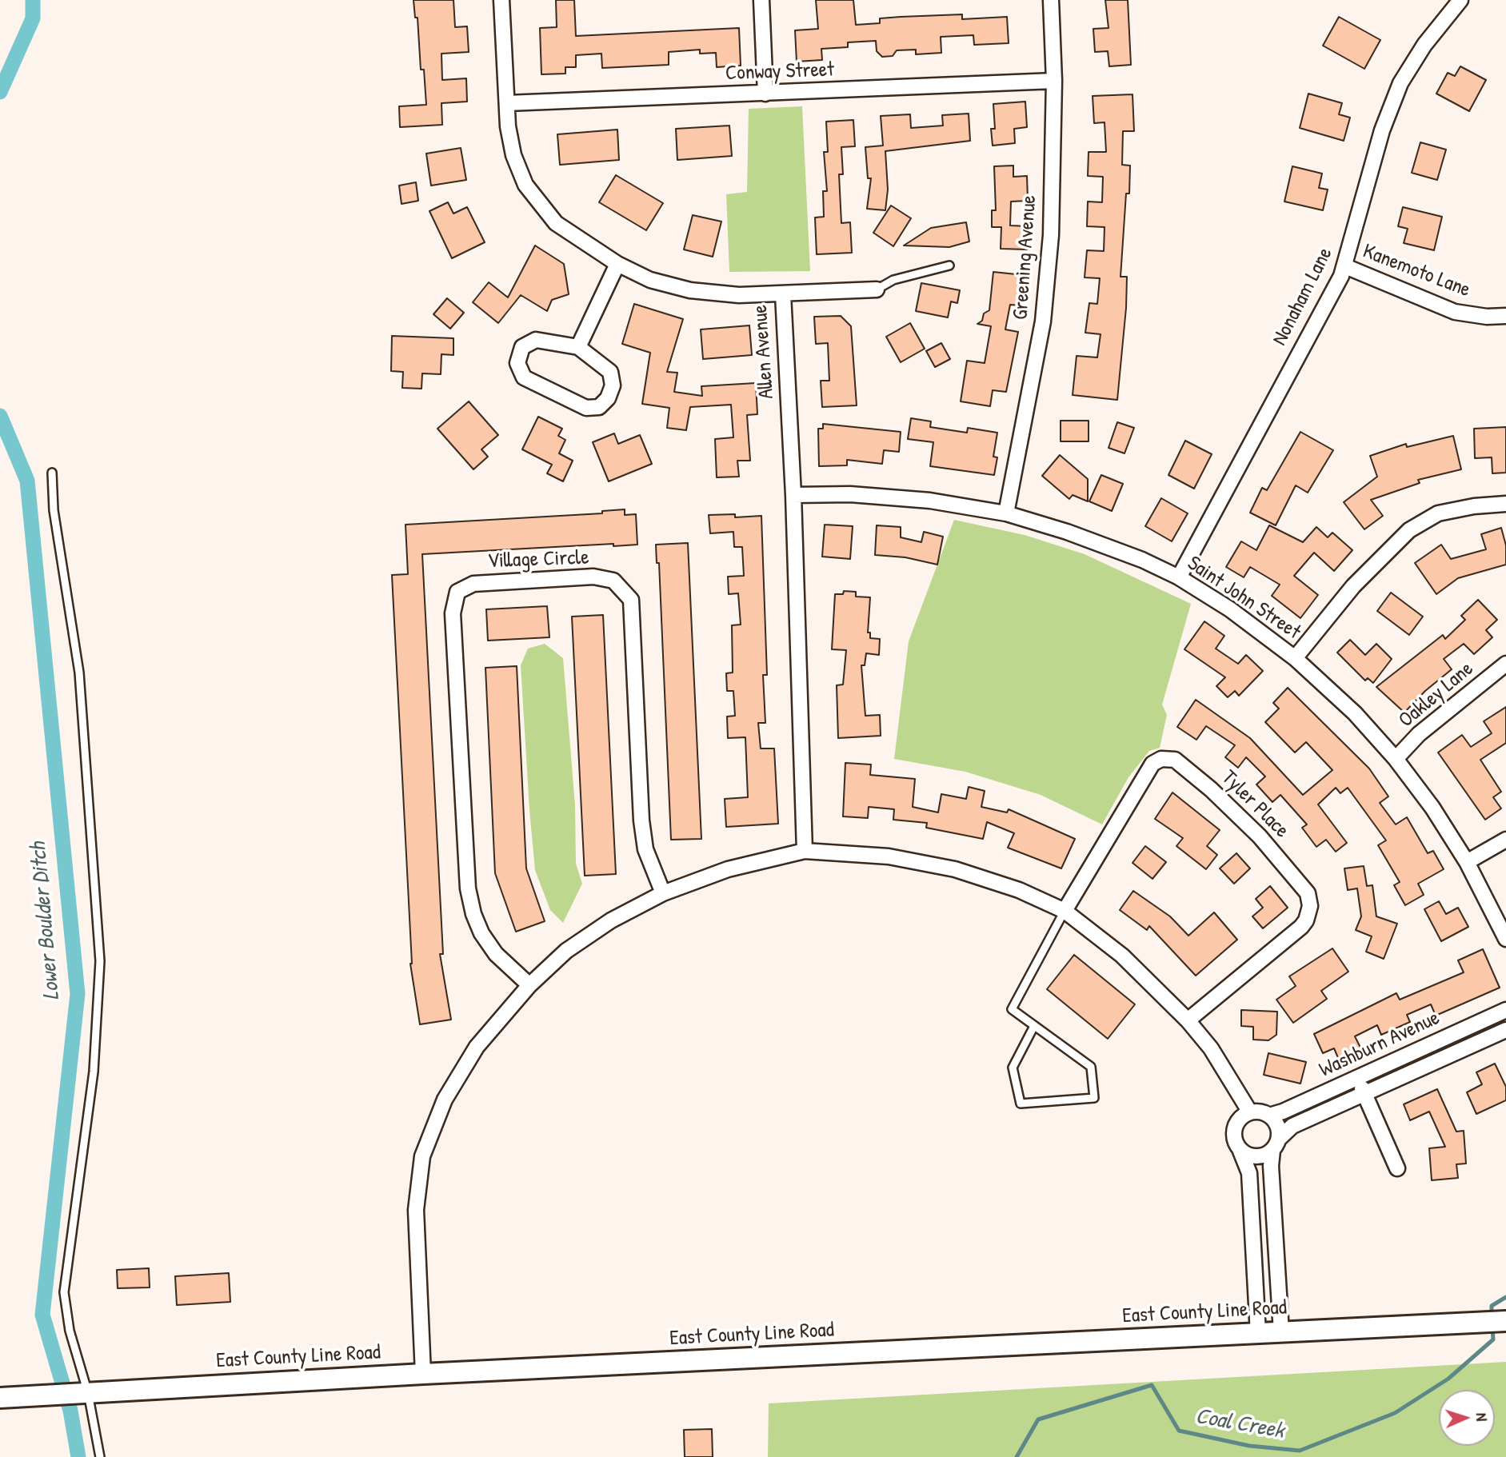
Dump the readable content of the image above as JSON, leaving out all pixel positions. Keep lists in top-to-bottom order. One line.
{"streets":{"main road":["East County Line Road"],"street":["Conway Street","Greening Avenue","Kanemoto Lane","Nonaham Lane","Allen Avenue","Village Circle","Saint John Street","Oakley Lane","Tyler Place","Washburn Avenue"]},"crossings":[["Conway Street","Greening Avenue"],["Conway Street","Allen Avenue"],["Greening Avenue","Saint John Street"],["Kanemoto Lane","Nonaham Lane"],["Nonaham Lane","Saint John Street"],["Allen Avenue","Saint John Street"],["Saint John Street","Oakley Lane"]],"water":["Lower Boulder Ditch","Coal Creek"],"north":"right"}
